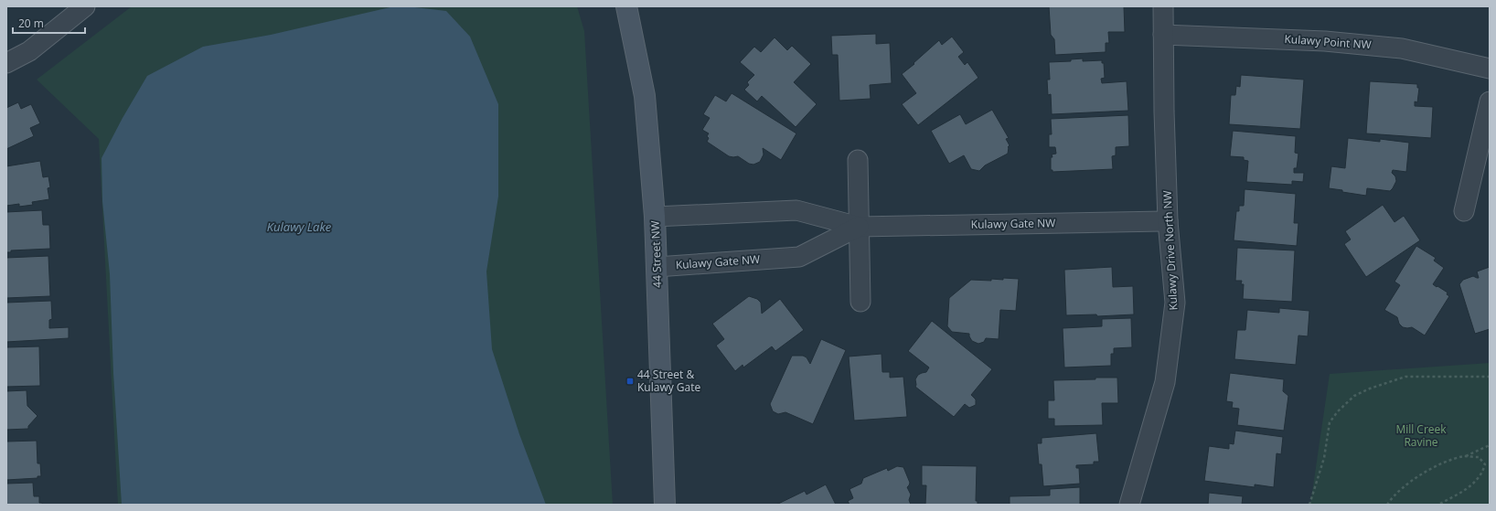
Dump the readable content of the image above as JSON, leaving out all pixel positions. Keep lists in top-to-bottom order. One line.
{"streets":{"street":["Kulawy Point NW","Kulawy Gate NW","Kulawy Drive North NW","44 Street NW"]},"crossings":[["Kulawy Point NW","Kulawy Drive North NW"],["Kulawy Gate NW","Kulawy Drive North NW"],["Kulawy Gate NW","44 Street NW"]],"water":["Kulawy Lake"],"parks":["Mill Creek Ravine"],"places":{"transit":["44 Street & Kulawy Gate"]},"scale_bar":"20 m"}
